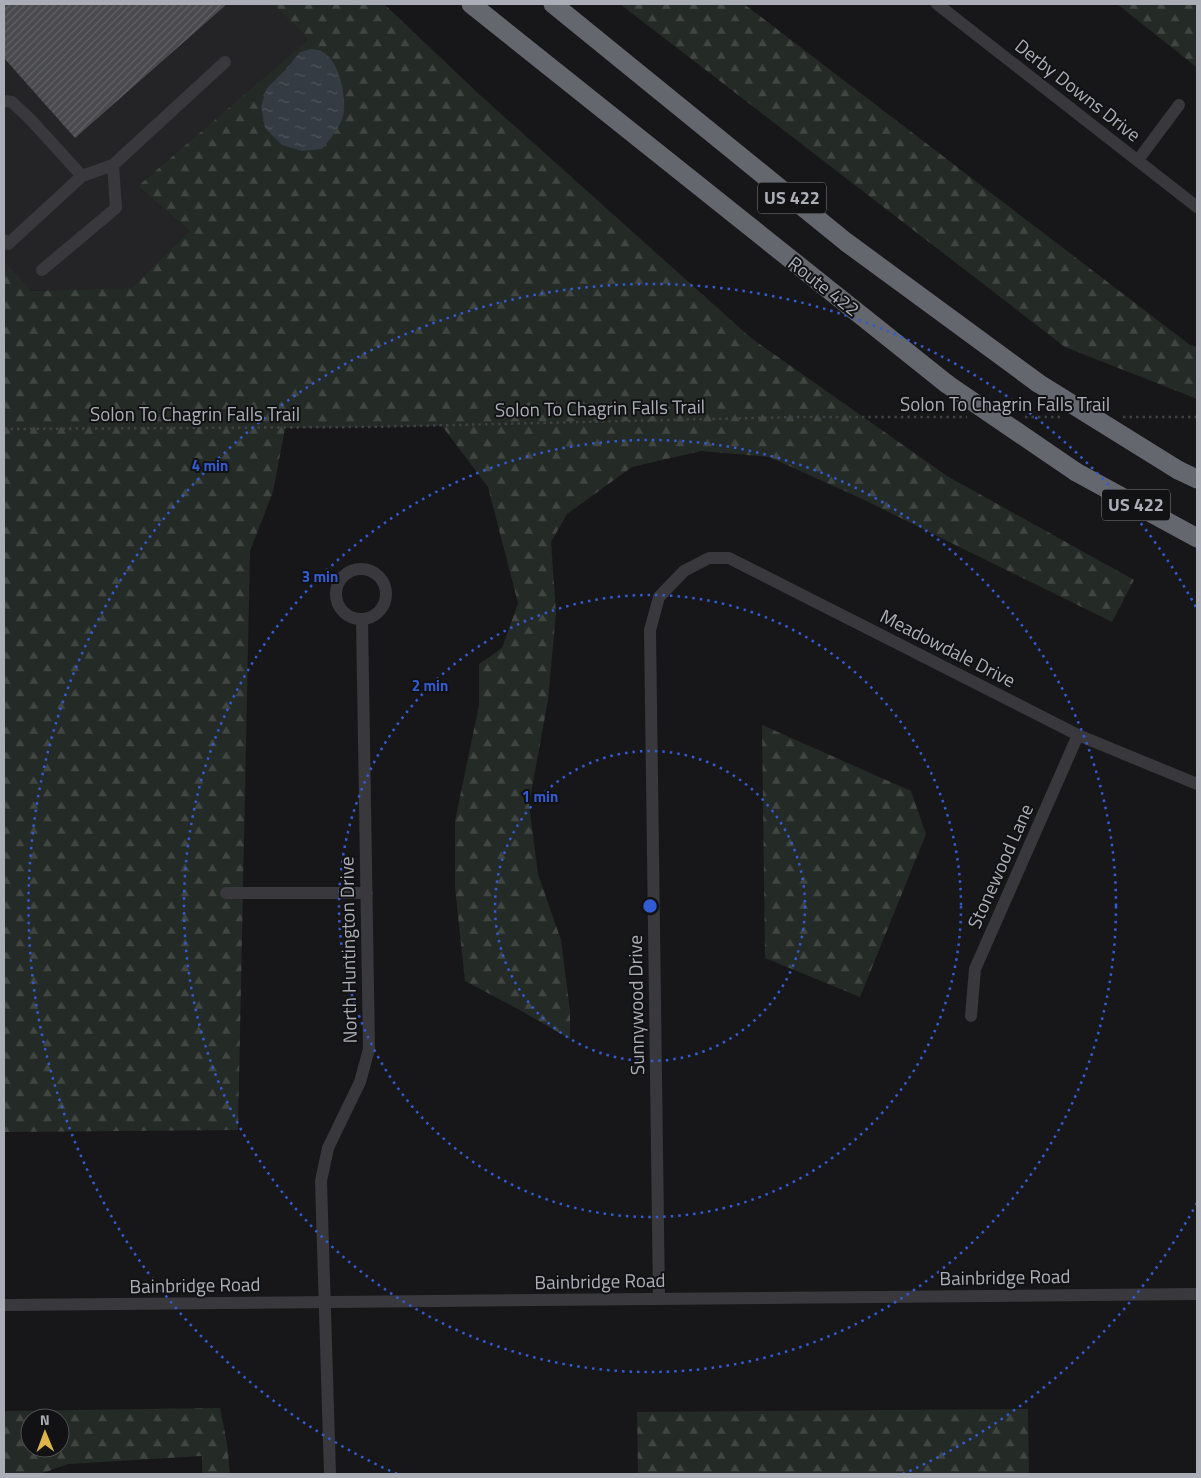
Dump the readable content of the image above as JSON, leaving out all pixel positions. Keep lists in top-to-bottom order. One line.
{"streets":{"highway":["US 422","Route 422"],"street":["Derby Downs Drive","Meadowdale Drive","Stonewood Lane","North Huntington Drive","Sunnywood Drive","Bainbridge Road"],"path":["Solon To Chagrin Falls Trail"]},"crossings":[["Meadowdale Drive","Stonewood Lane"],["Meadowdale Drive","Sunnywood Drive"],["North Huntington Drive","Bainbridge Road"],["Sunnywood Drive","Bainbridge Road"]],"north":"top","rings":["4 min","3 min","2 min","1 min"]}
